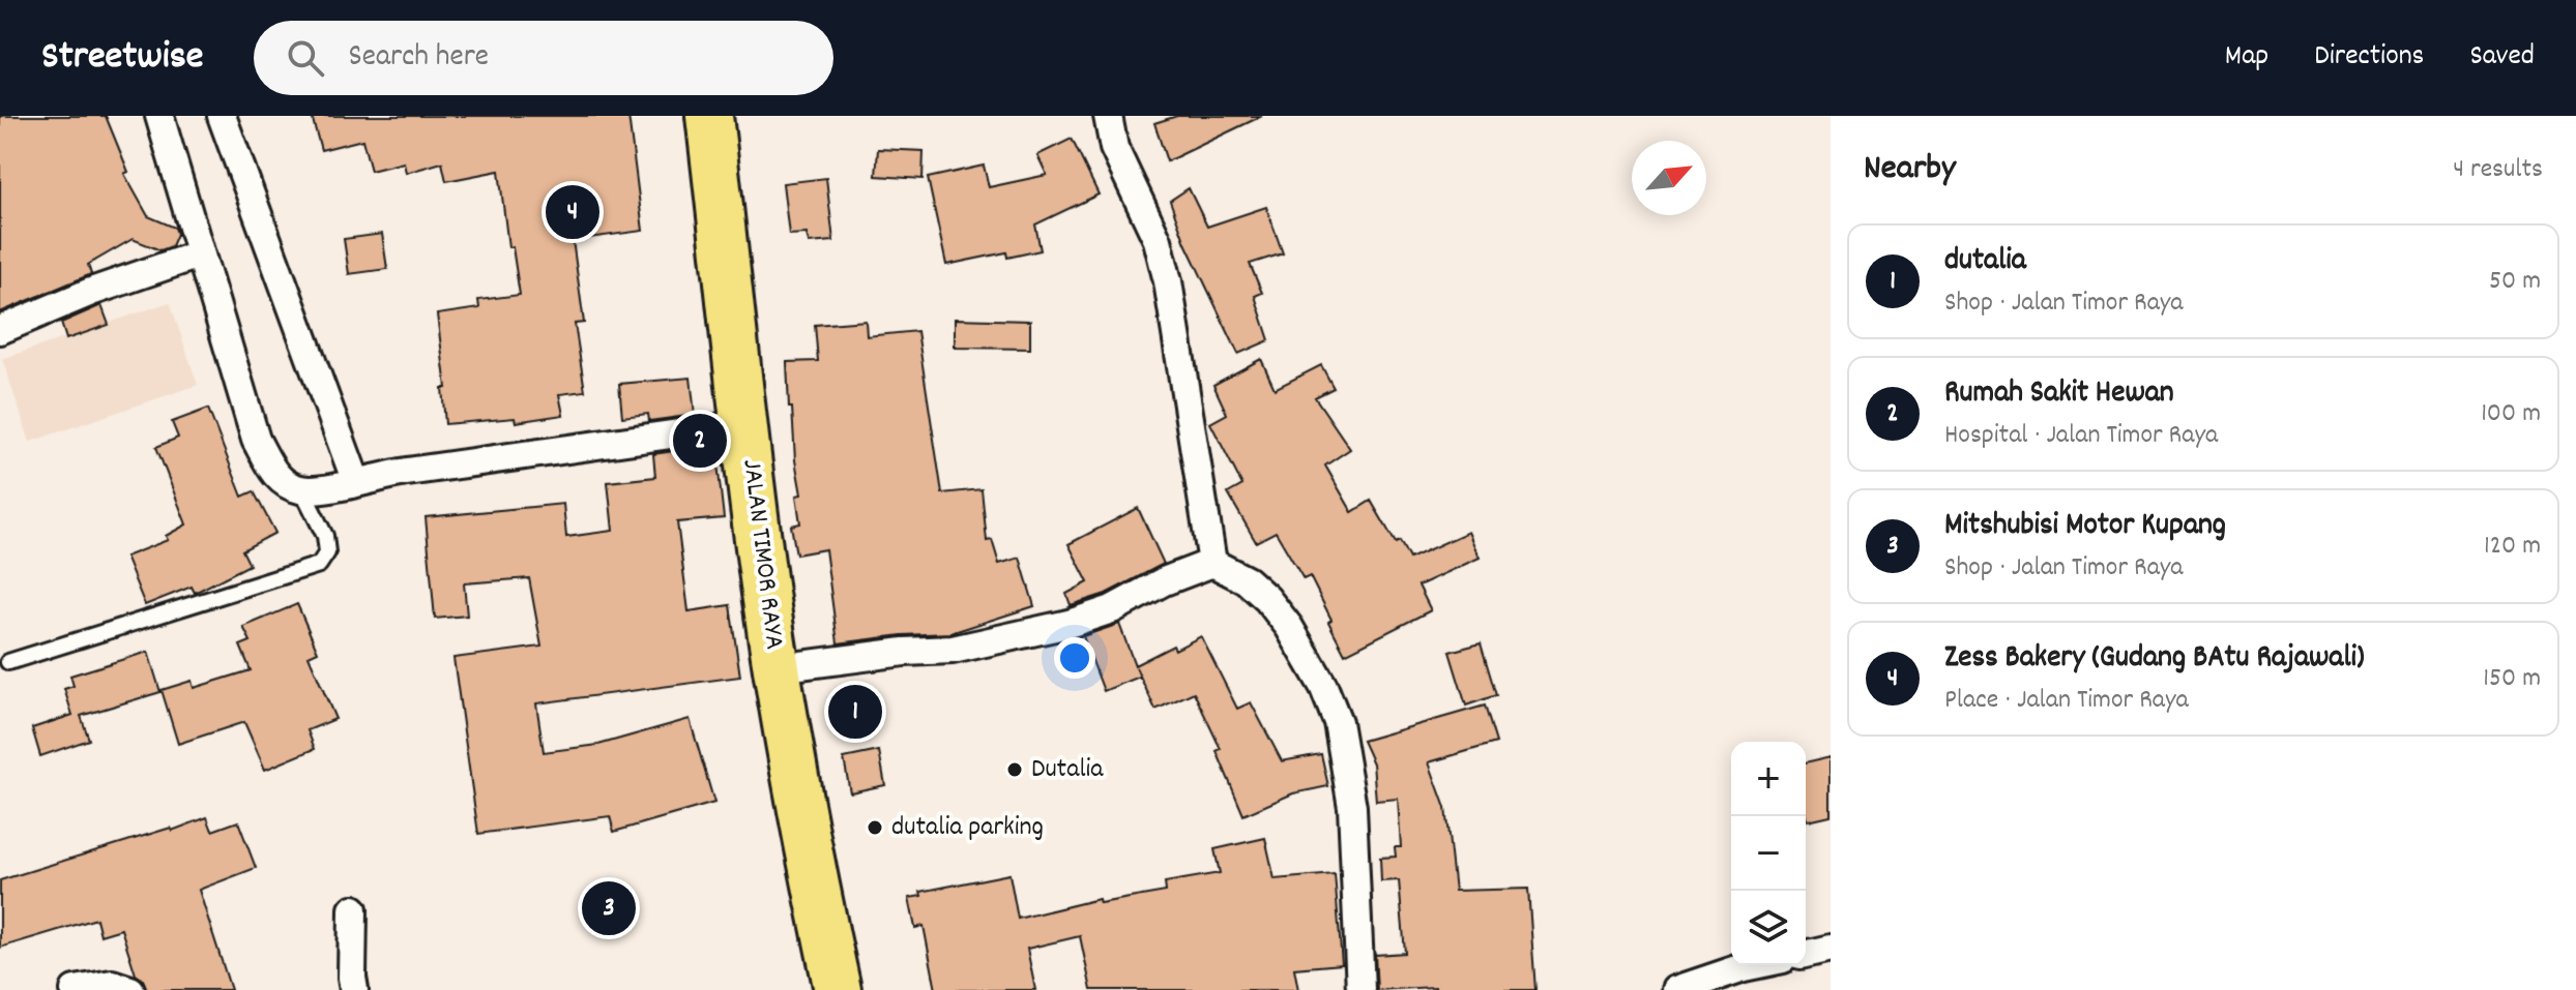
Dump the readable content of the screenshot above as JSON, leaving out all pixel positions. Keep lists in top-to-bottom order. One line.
{"streets":{"highway":["JALAN TIMOR RAYA"]},"places":["Dutalia","dutalia parking"],"north":"top right","page":{"header":"Streetwise","search":"Search here","nav":["Map","Directions","Saved"],"heading":["Nearby","4 results"],"pins":["4","2","1","3"],"list":[{"mark":"1","name":"dutalia","note":"Shop · Jalan Timor Raya","value":"50 m"},{"mark":"2","name":"Rumah Sakit Hewan","note":"Hospital · Jalan Timor Raya","value":"100 m"},{"mark":"3","name":"Mitshubisi Motor Kupang","note":"Shop · Jalan Timor Raya","value":"120 m"},{"mark":"4","name":"Zess Bakery (Gudang BAtu Rajawali)","note":"Place · Jalan Timor Raya","value":"150 m"}],"map_buttons":["+","−"]}}
